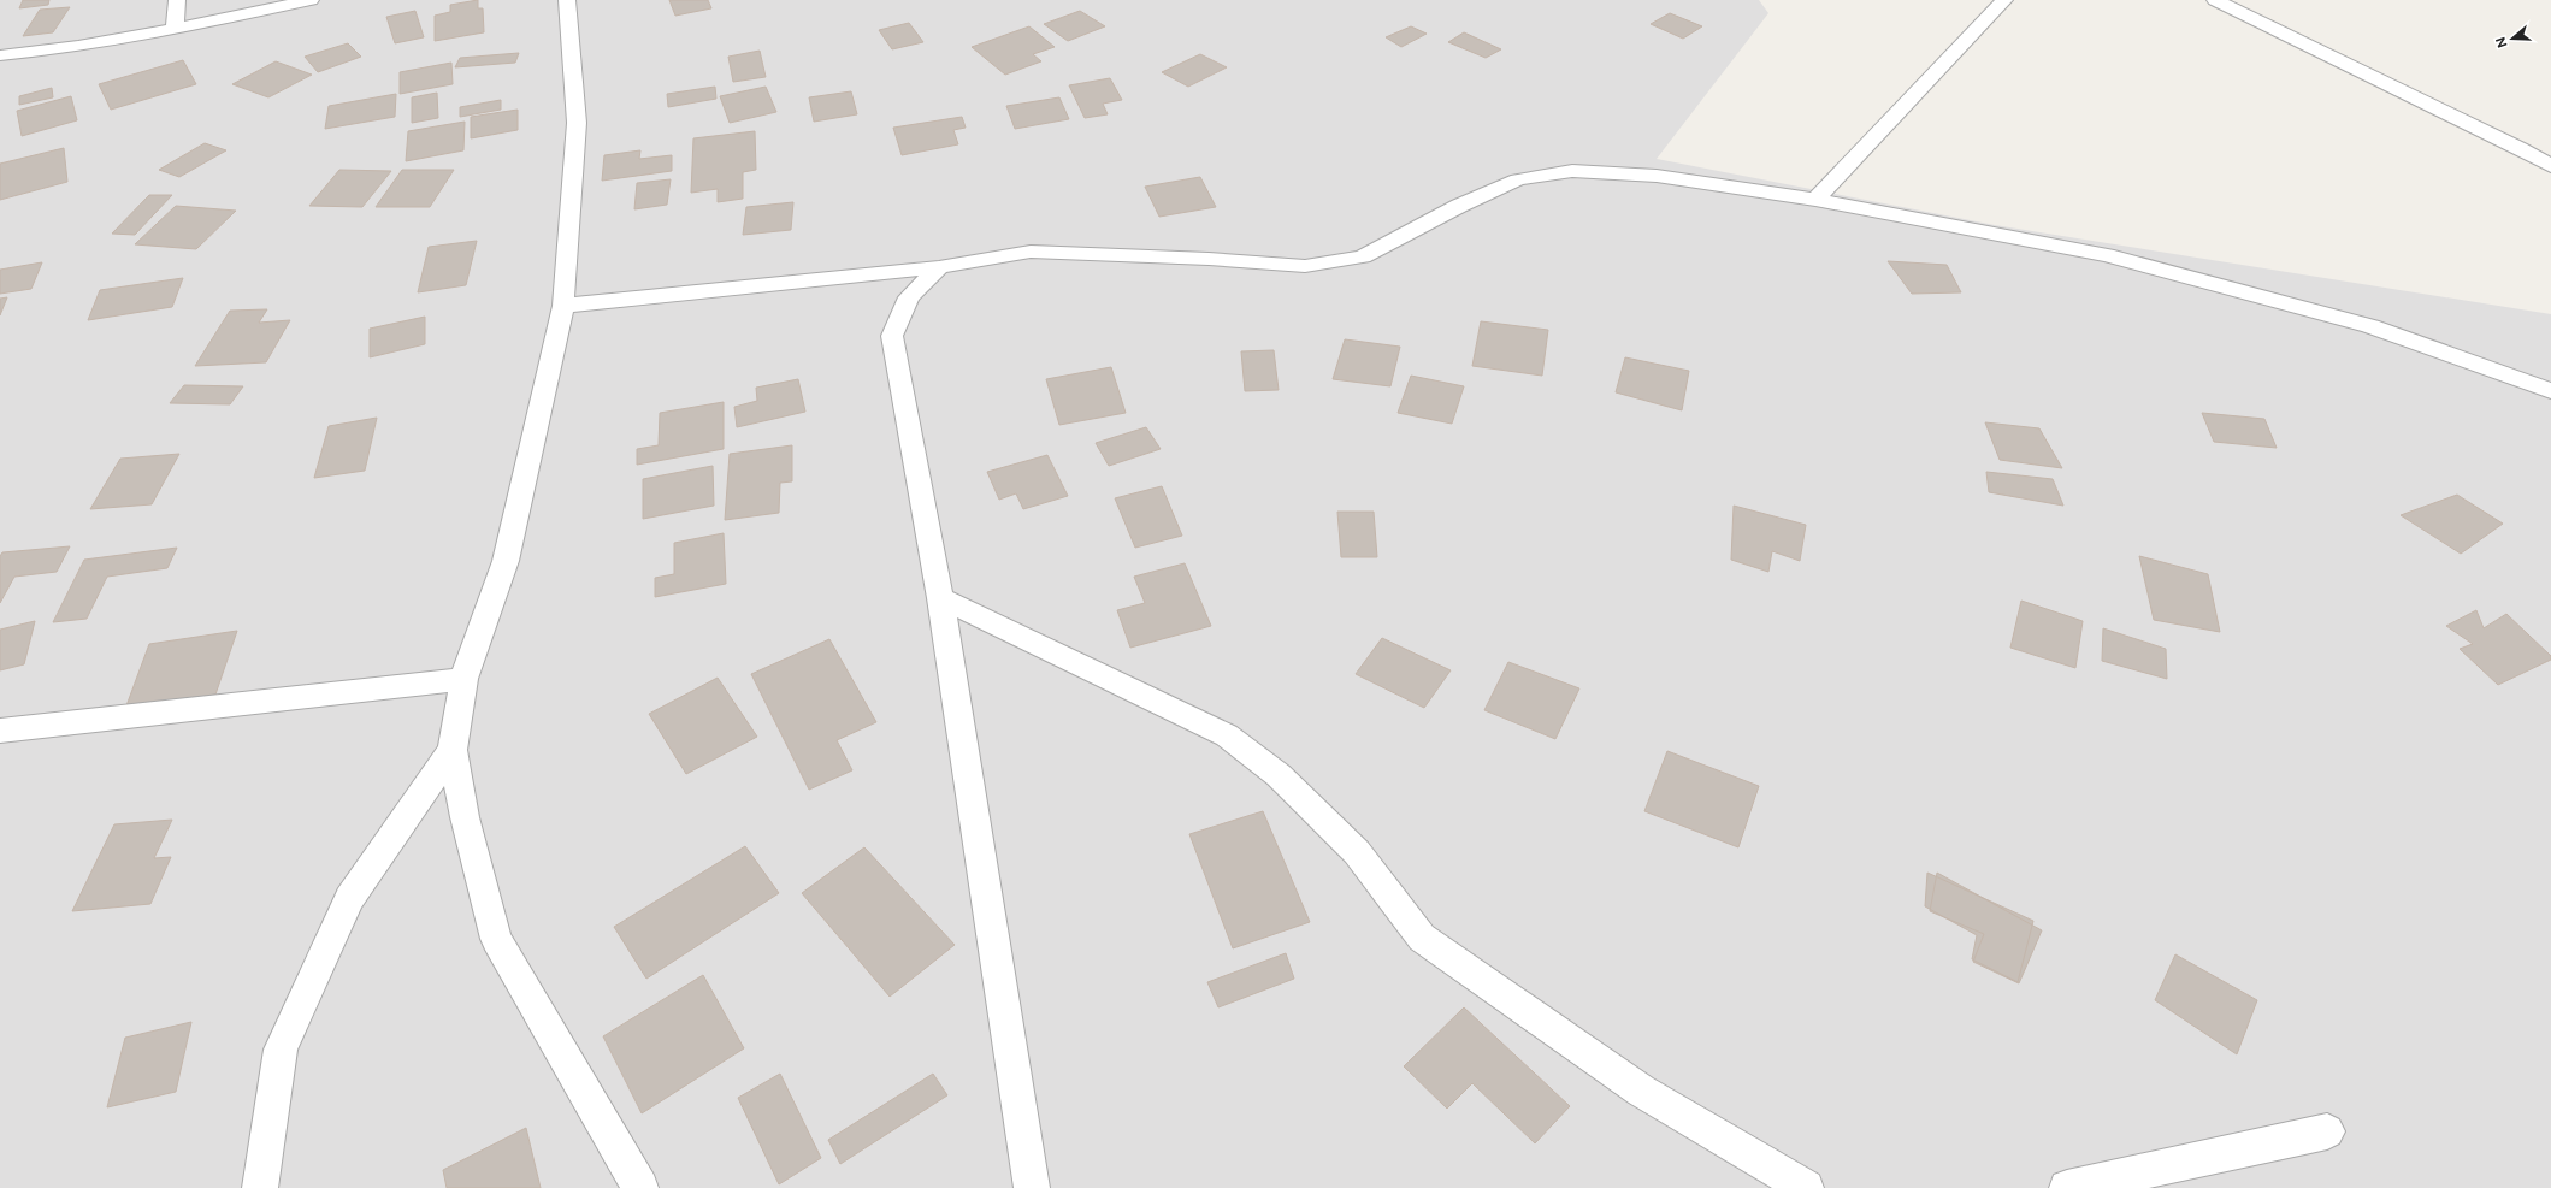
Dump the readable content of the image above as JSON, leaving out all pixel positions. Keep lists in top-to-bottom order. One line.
{"north":"left"}
